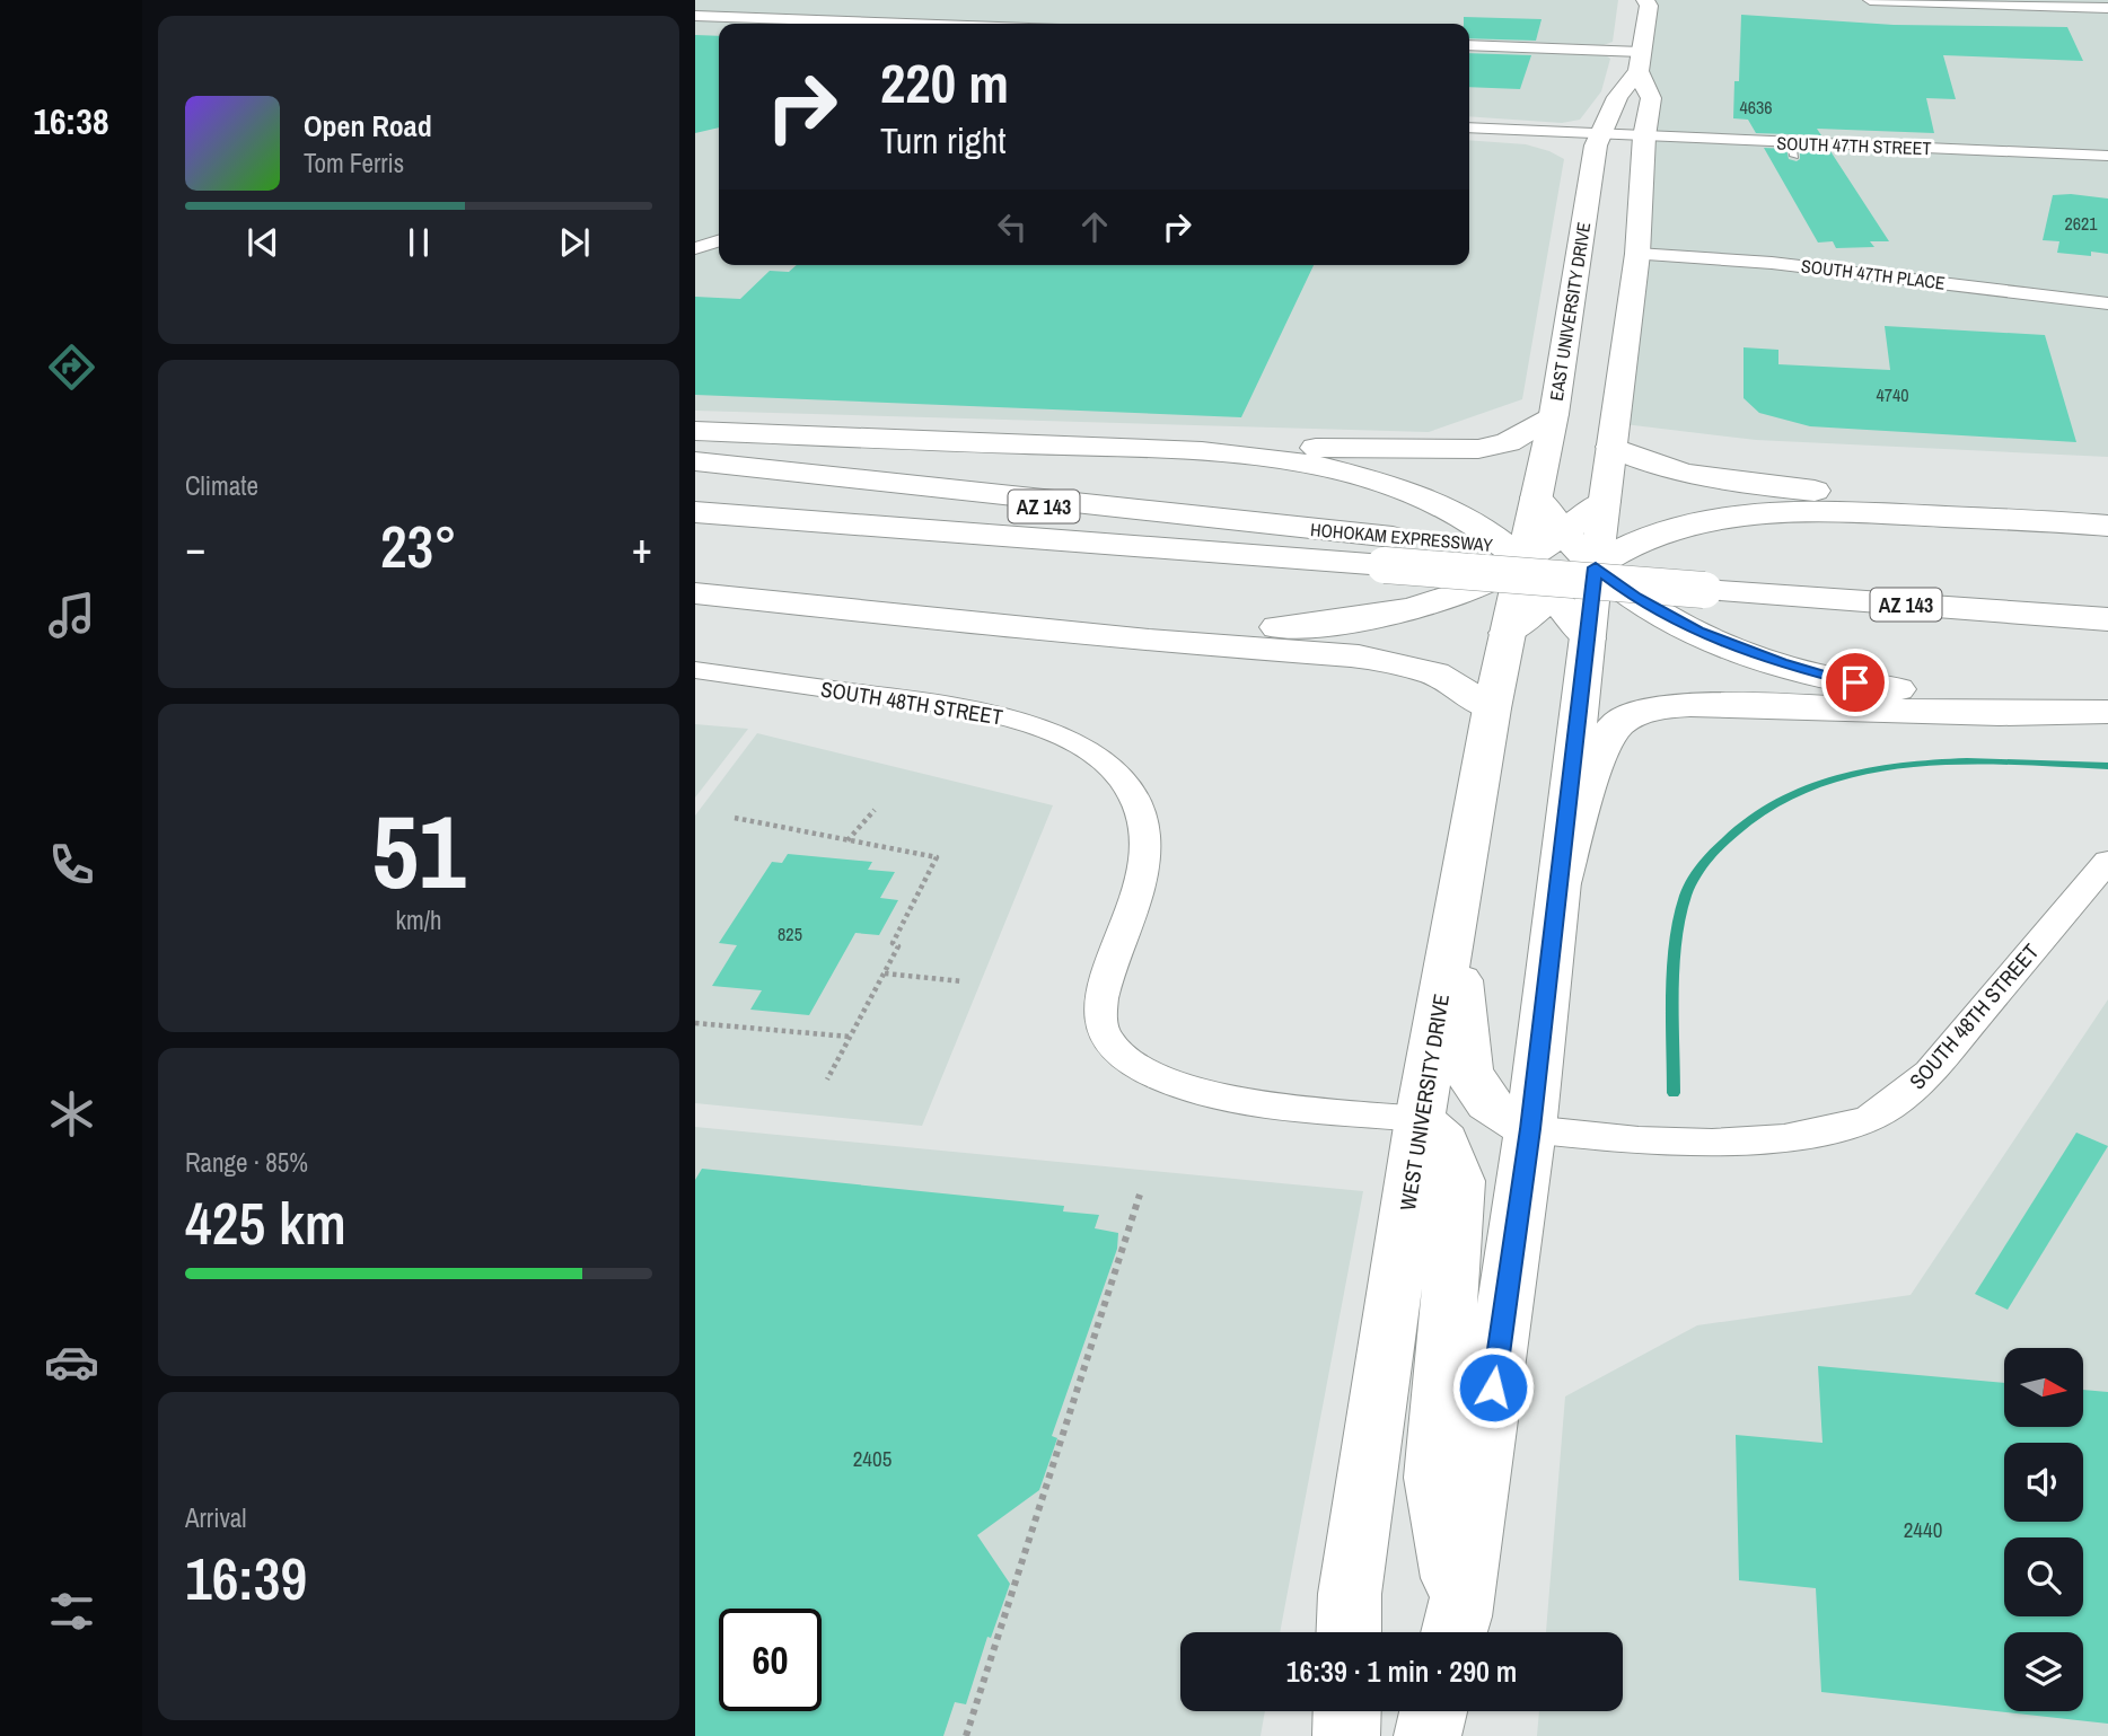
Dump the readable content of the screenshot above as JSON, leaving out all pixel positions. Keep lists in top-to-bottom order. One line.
{"streets":{"main road":["EAST UNIVERSITY DRIVE","AZ 143","HOHOKAM EXPRESSWAY","WEST UNIVERSITY DRIVE"],"street":["SOUTH 47TH STREET","SOUTH 47TH PLACE","SOUTH 48TH STREET"]},"crossings":[["SOUTH 47TH STREET","EAST UNIVERSITY DRIVE"],["SOUTH 47TH PLACE","EAST UNIVERSITY DRIVE"],["EAST UNIVERSITY DRIVE","WEST UNIVERSITY DRIVE"],["SOUTH 48TH STREET","WEST UNIVERSITY DRIVE"]],"house_numbers":["4636","2621","4740","825","2405","2440"],"north":"right","page":{"tabs":"16:38","turn":["220 m","Turn right"],"song":["Open Road","Tom Ferris"],"tile":["Climate",["51","km/h"],["Range · 85%","425 km"],["Arrival","16:39"]],"heat":["−","23°","+"],"limit":"60","trip":"16:39 · 1 min · 290 m"}}
